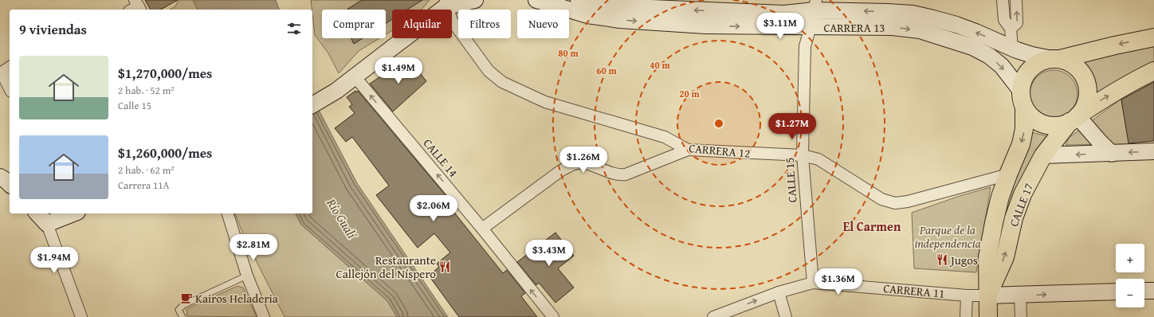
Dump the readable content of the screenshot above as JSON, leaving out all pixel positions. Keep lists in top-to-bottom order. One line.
{"streets":{"highway":["CARRERA 13","CALLE 17"],"street":["CARRERA 12","CALLE 14","CALLE 15","CARRERA 11"]},"crossings":[["CARRERA 13","CALLE 15"],["CARRERA 13","CALLE 17"],["CARRERA 12","CALLE 15"],["CARRERA 12","CALLE 17"],["CALLE 15","CARRERA 11"],["CALLE 17","CARRERA 11"]],"one_way":["CALLE 14"],"districts":["El Carmen"],"water":["Río Gualí"],"parks":["Parque de la independencia"],"places":{"restaurant":["Jugos","Restaurante Callejón del Níspero"],"cafe":["Kairos Heladeria"]},"page":{"chip":["Comprar","Alquilar","Filtros","Nuevo"],"heading":"9 viviendas","price":["$3.11M","$1.49M","$1.27M","$1.26M","$2.06M","$2.81M","$3.43M","$1.94M","$1.36M"],"list":[{"name":"$1,270,000/mes","note":"2 hab. · 52 m² · Calle 15"},{"name":"$1,260,000/mes","note":"2 hab. · 62 m² · Carrera 11A"}],"map_buttons":["+","−"]},"rings":["80 m","40 m","60 m","20 m"]}
